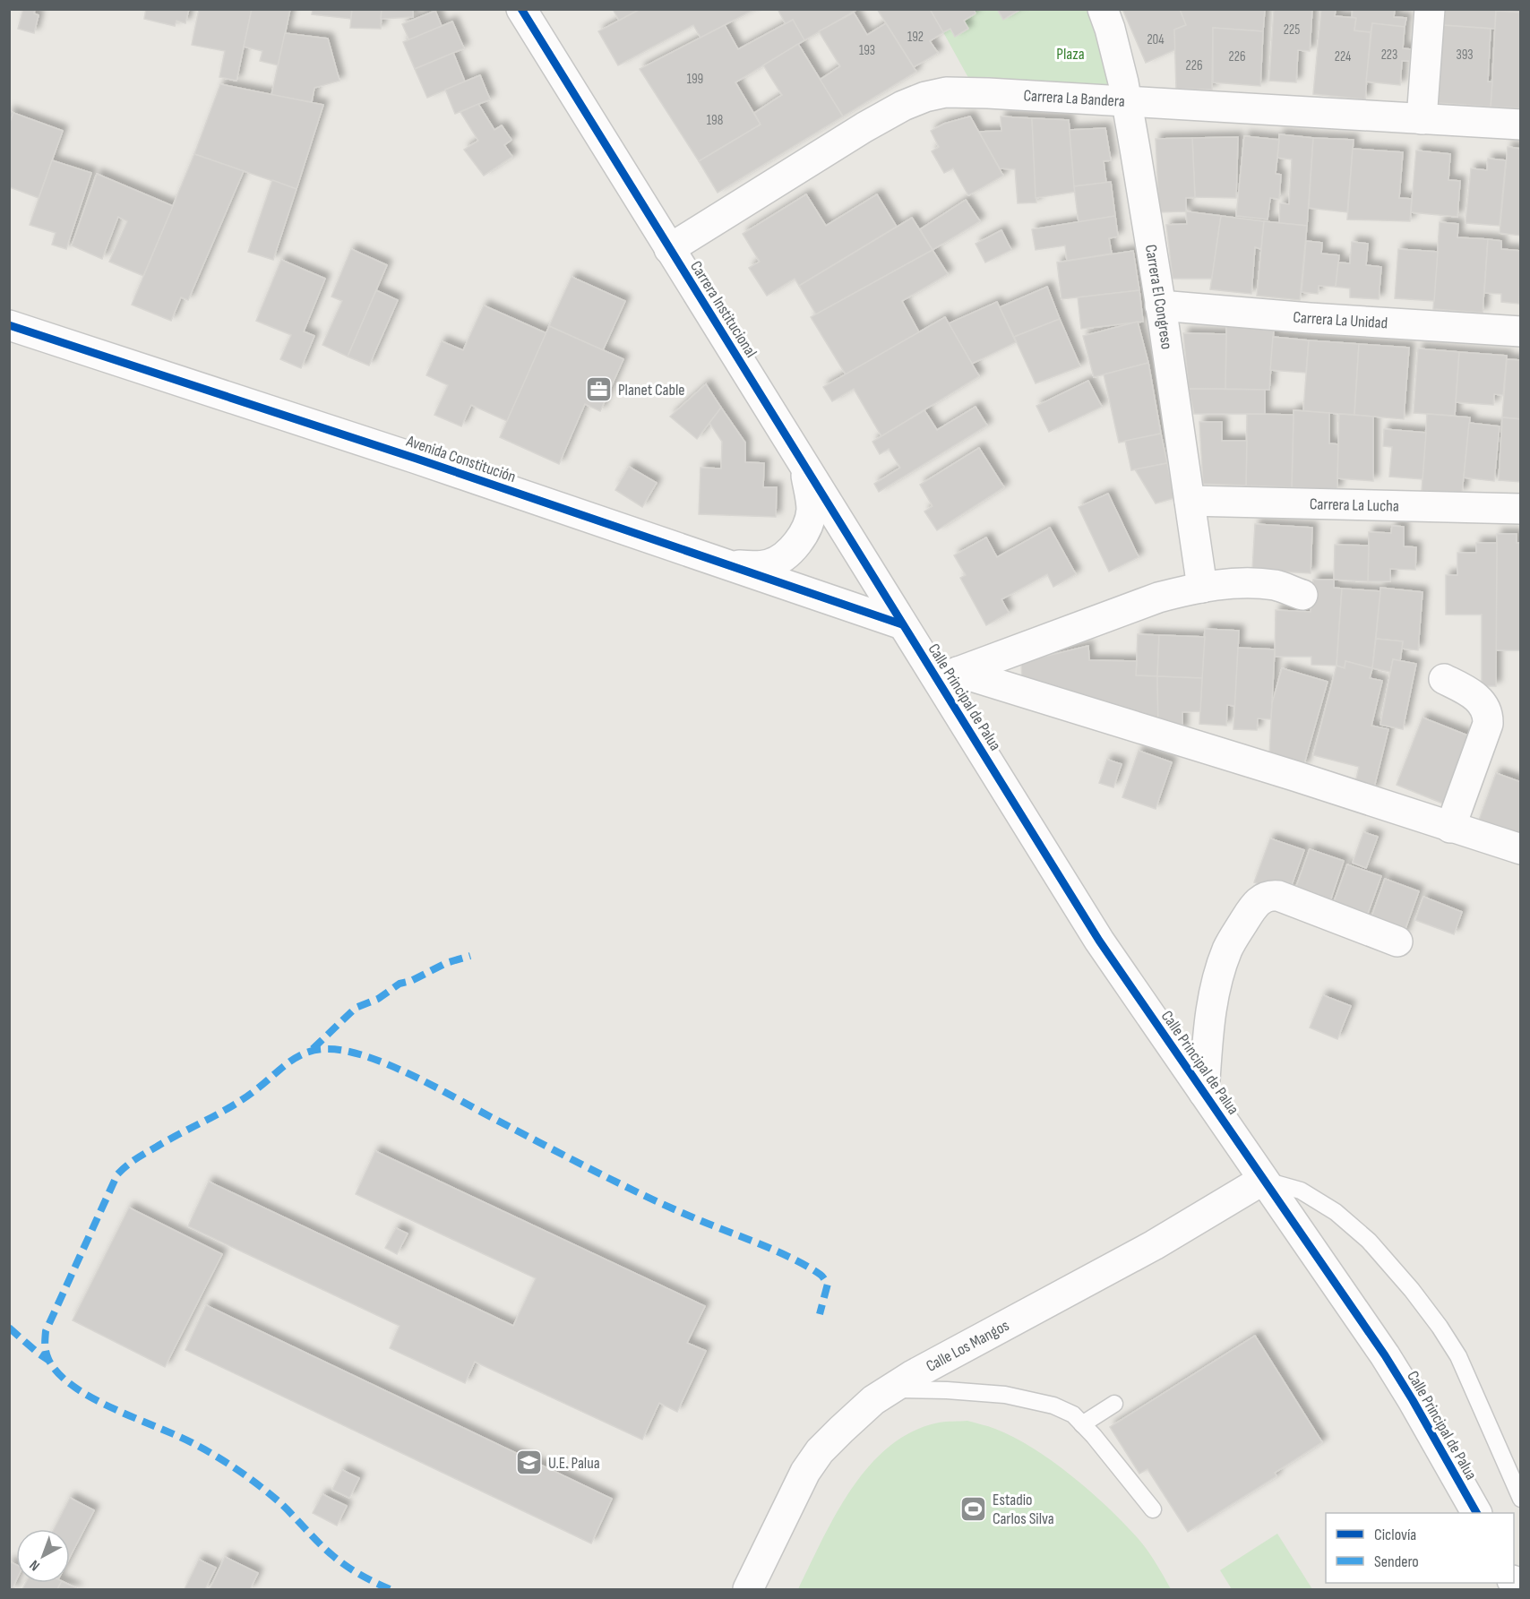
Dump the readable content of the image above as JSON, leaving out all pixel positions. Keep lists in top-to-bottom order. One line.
{"streets":{"street":["Carrera La Bandera","Carrera El Congreso","Carrera Institucional","Carrera La Unidad","Avenida Constitución","Carrera La Lucha","Calle Principal de Palua","Calle Los Mangos"]},"crossings":[["Carrera La Bandera","Carrera El Congreso"],["Carrera La Bandera","Carrera Institucional"],["Carrera El Congreso","Carrera La Unidad"],["Carrera El Congreso","Carrera La Lucha"],["Carrera Institucional","Avenida Constitución"],["Carrera Institucional","Calle Principal de Palua"],["Avenida Constitución","Calle Principal de Palua"],["Calle Principal de Palua","Calle Los Mangos"]],"parks":["Plaza"],"places":{"office":["Planet Cable"],"school or university":["U.E. Palua"],"sports":["Estadio Carlos Silva"]},"house_numbers":["225","192","204","193","223","393","226","224","226","199","198"],"legend":["Ciclovía","Sendero"],"north":"bottom left"}
